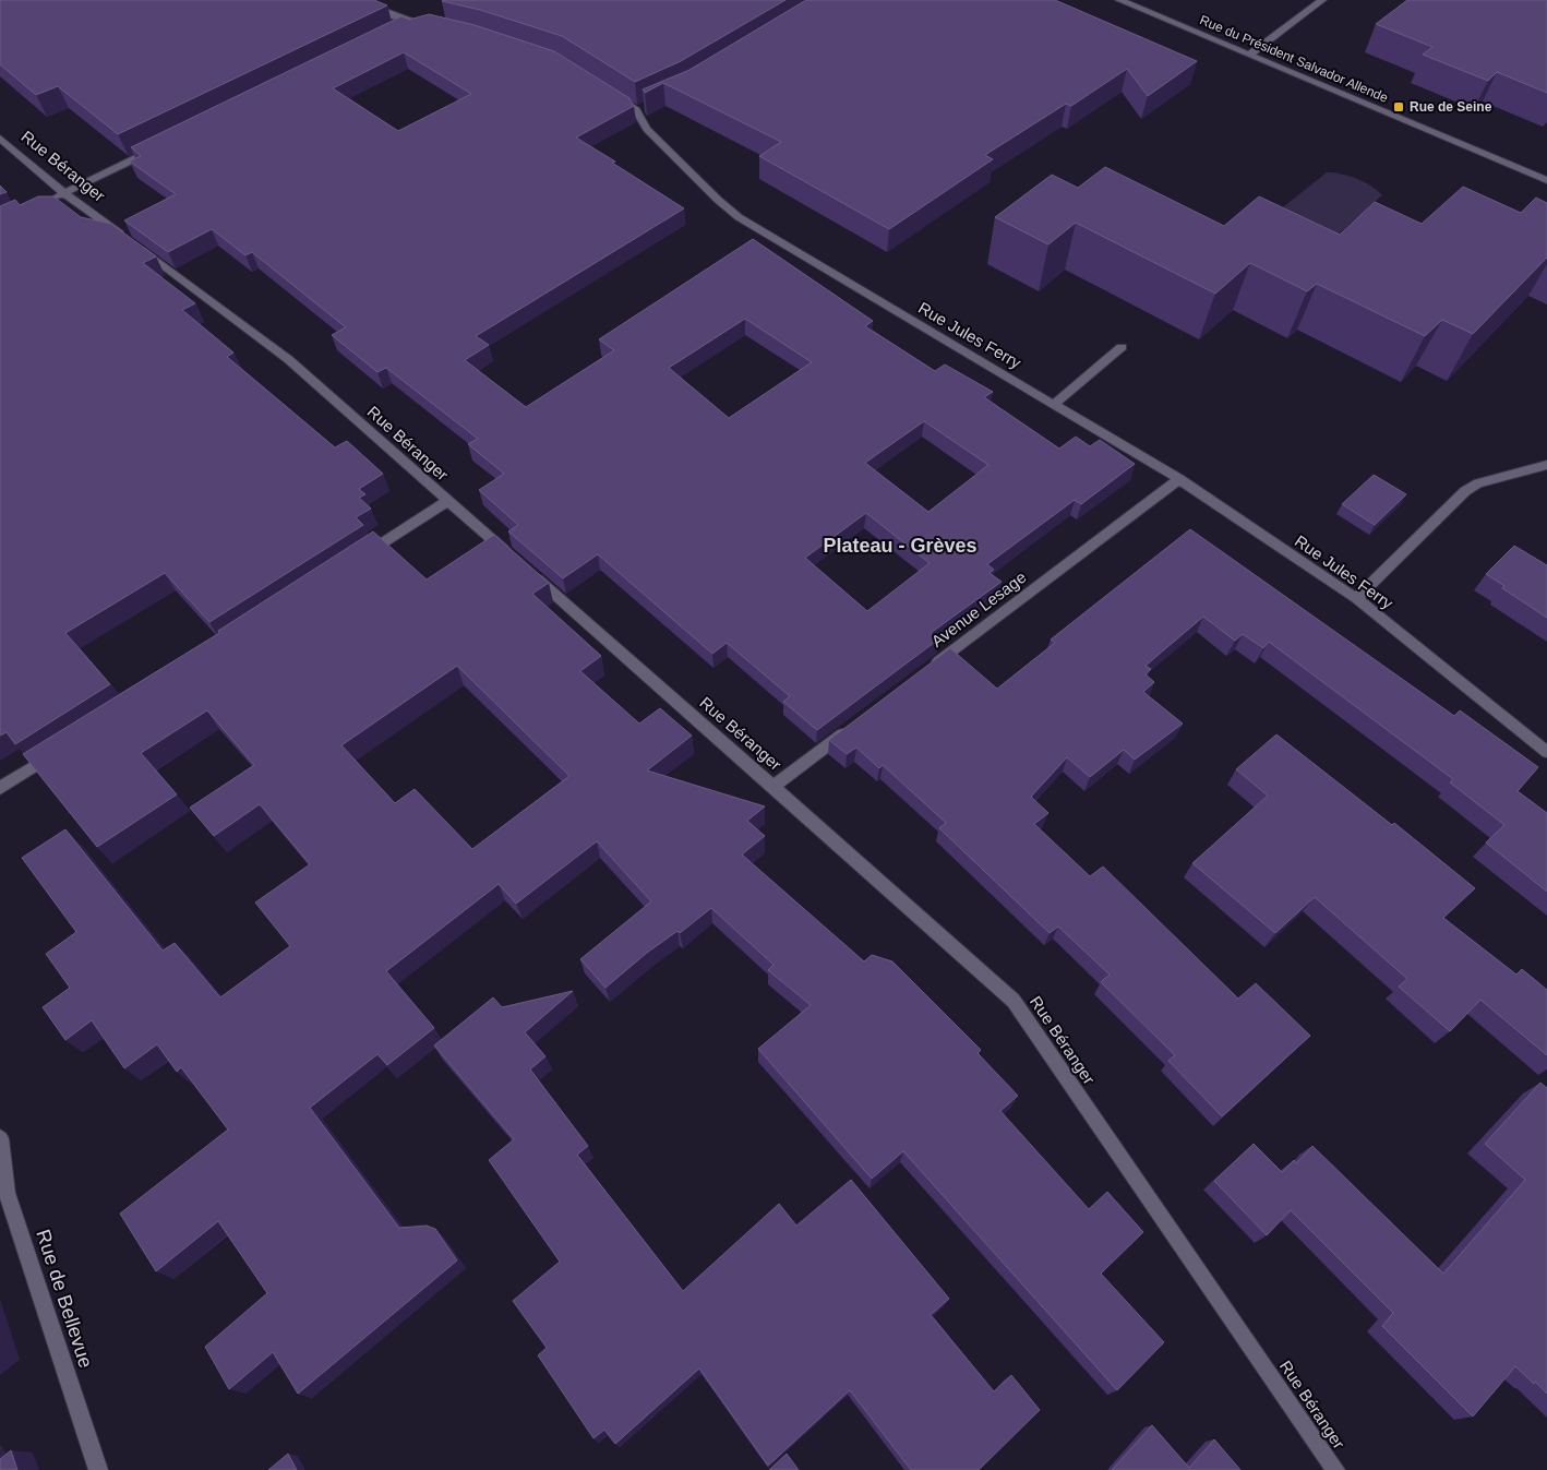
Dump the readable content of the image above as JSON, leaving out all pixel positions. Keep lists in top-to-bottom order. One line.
{"streets":{"street":["Rue du Président Salvador Allende","Rue Béranger","Rue Jules Ferry","Avenue Lesage","Rue de Bellevue"]},"crossings":[["Rue Jules Ferry","Avenue Lesage"]],"districts":["Plateau - Grèves"],"places":{"transit":["Rue de Seine"]}}
